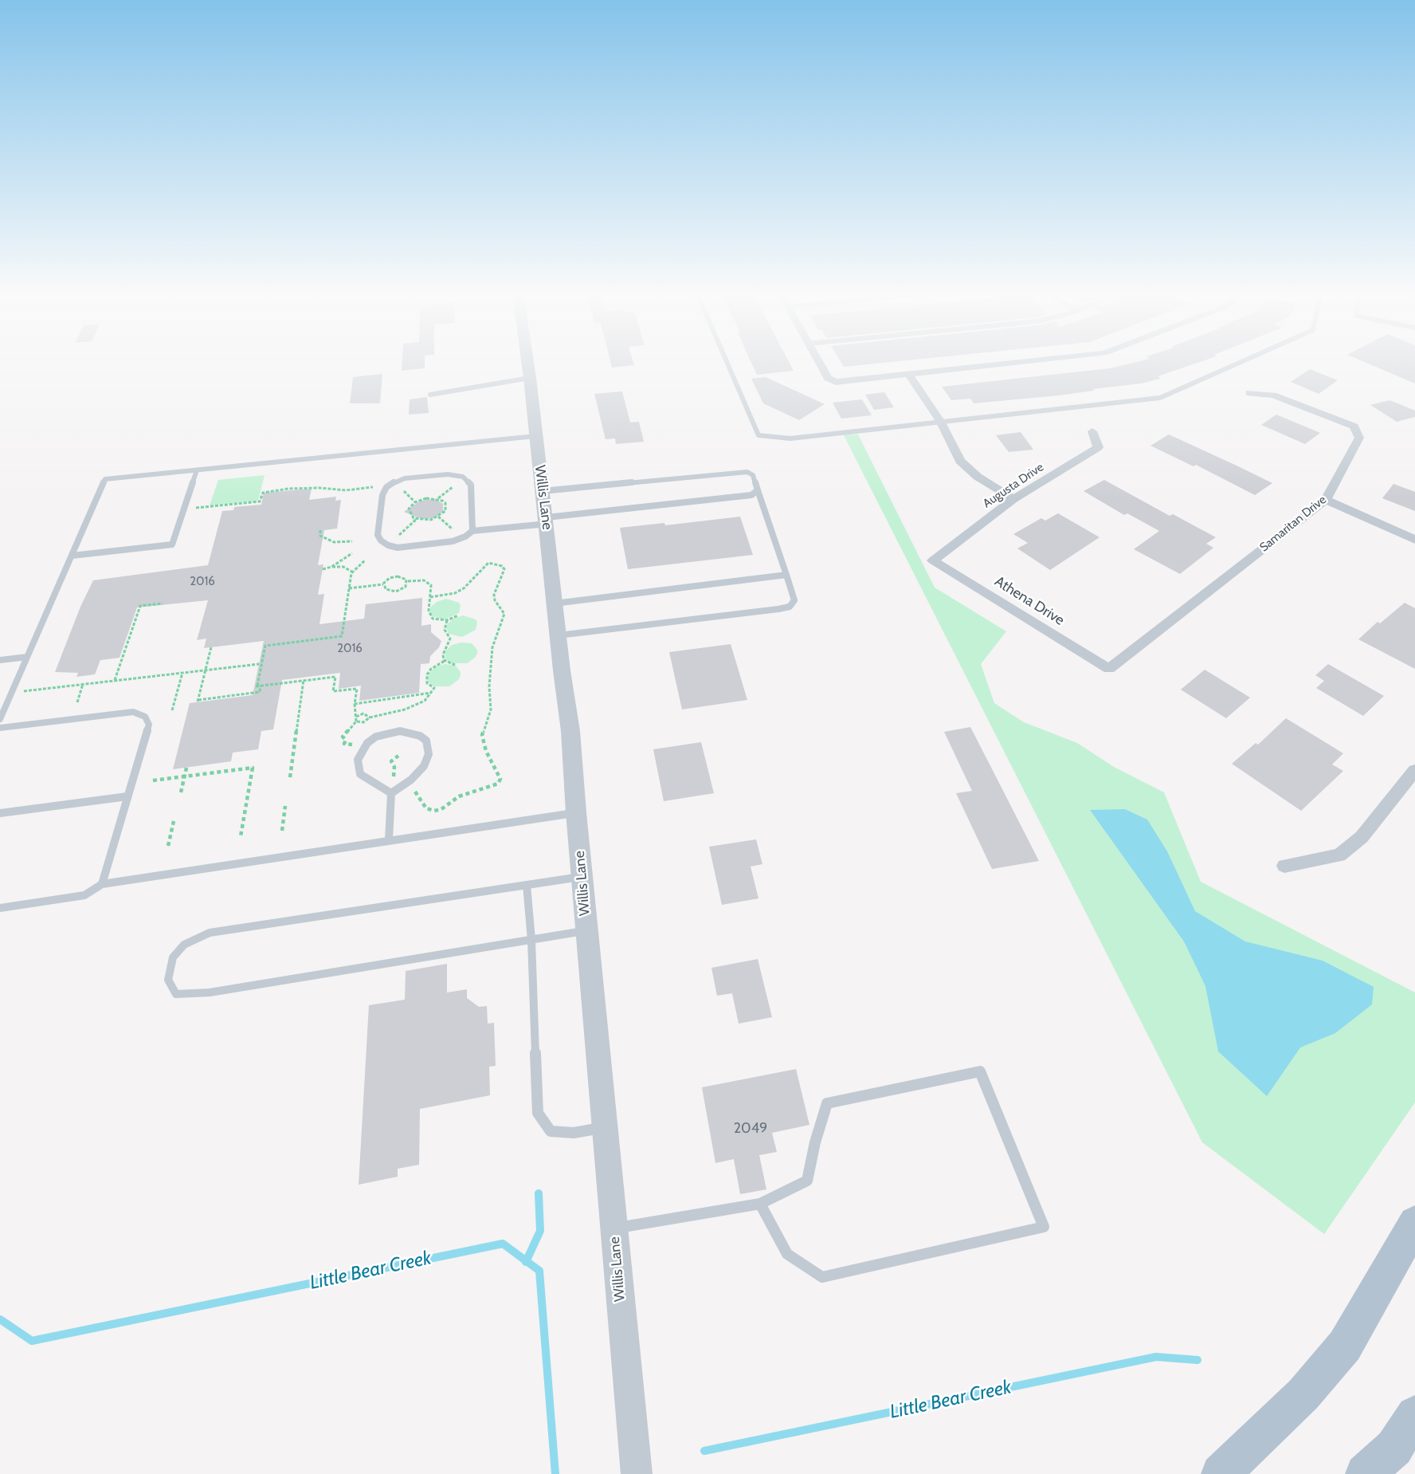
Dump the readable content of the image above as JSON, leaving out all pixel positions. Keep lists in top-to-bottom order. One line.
{"streets":{"street":["Augusta Drive","Willis Lane","Samaritan Drive","Athena Drive"]},"crossings":[["Augusta Drive","Athena Drive"],["Samaritan Drive","Athena Drive"]],"water":["Little Bear Creek"],"house_numbers":["2016","2016","2049"]}
